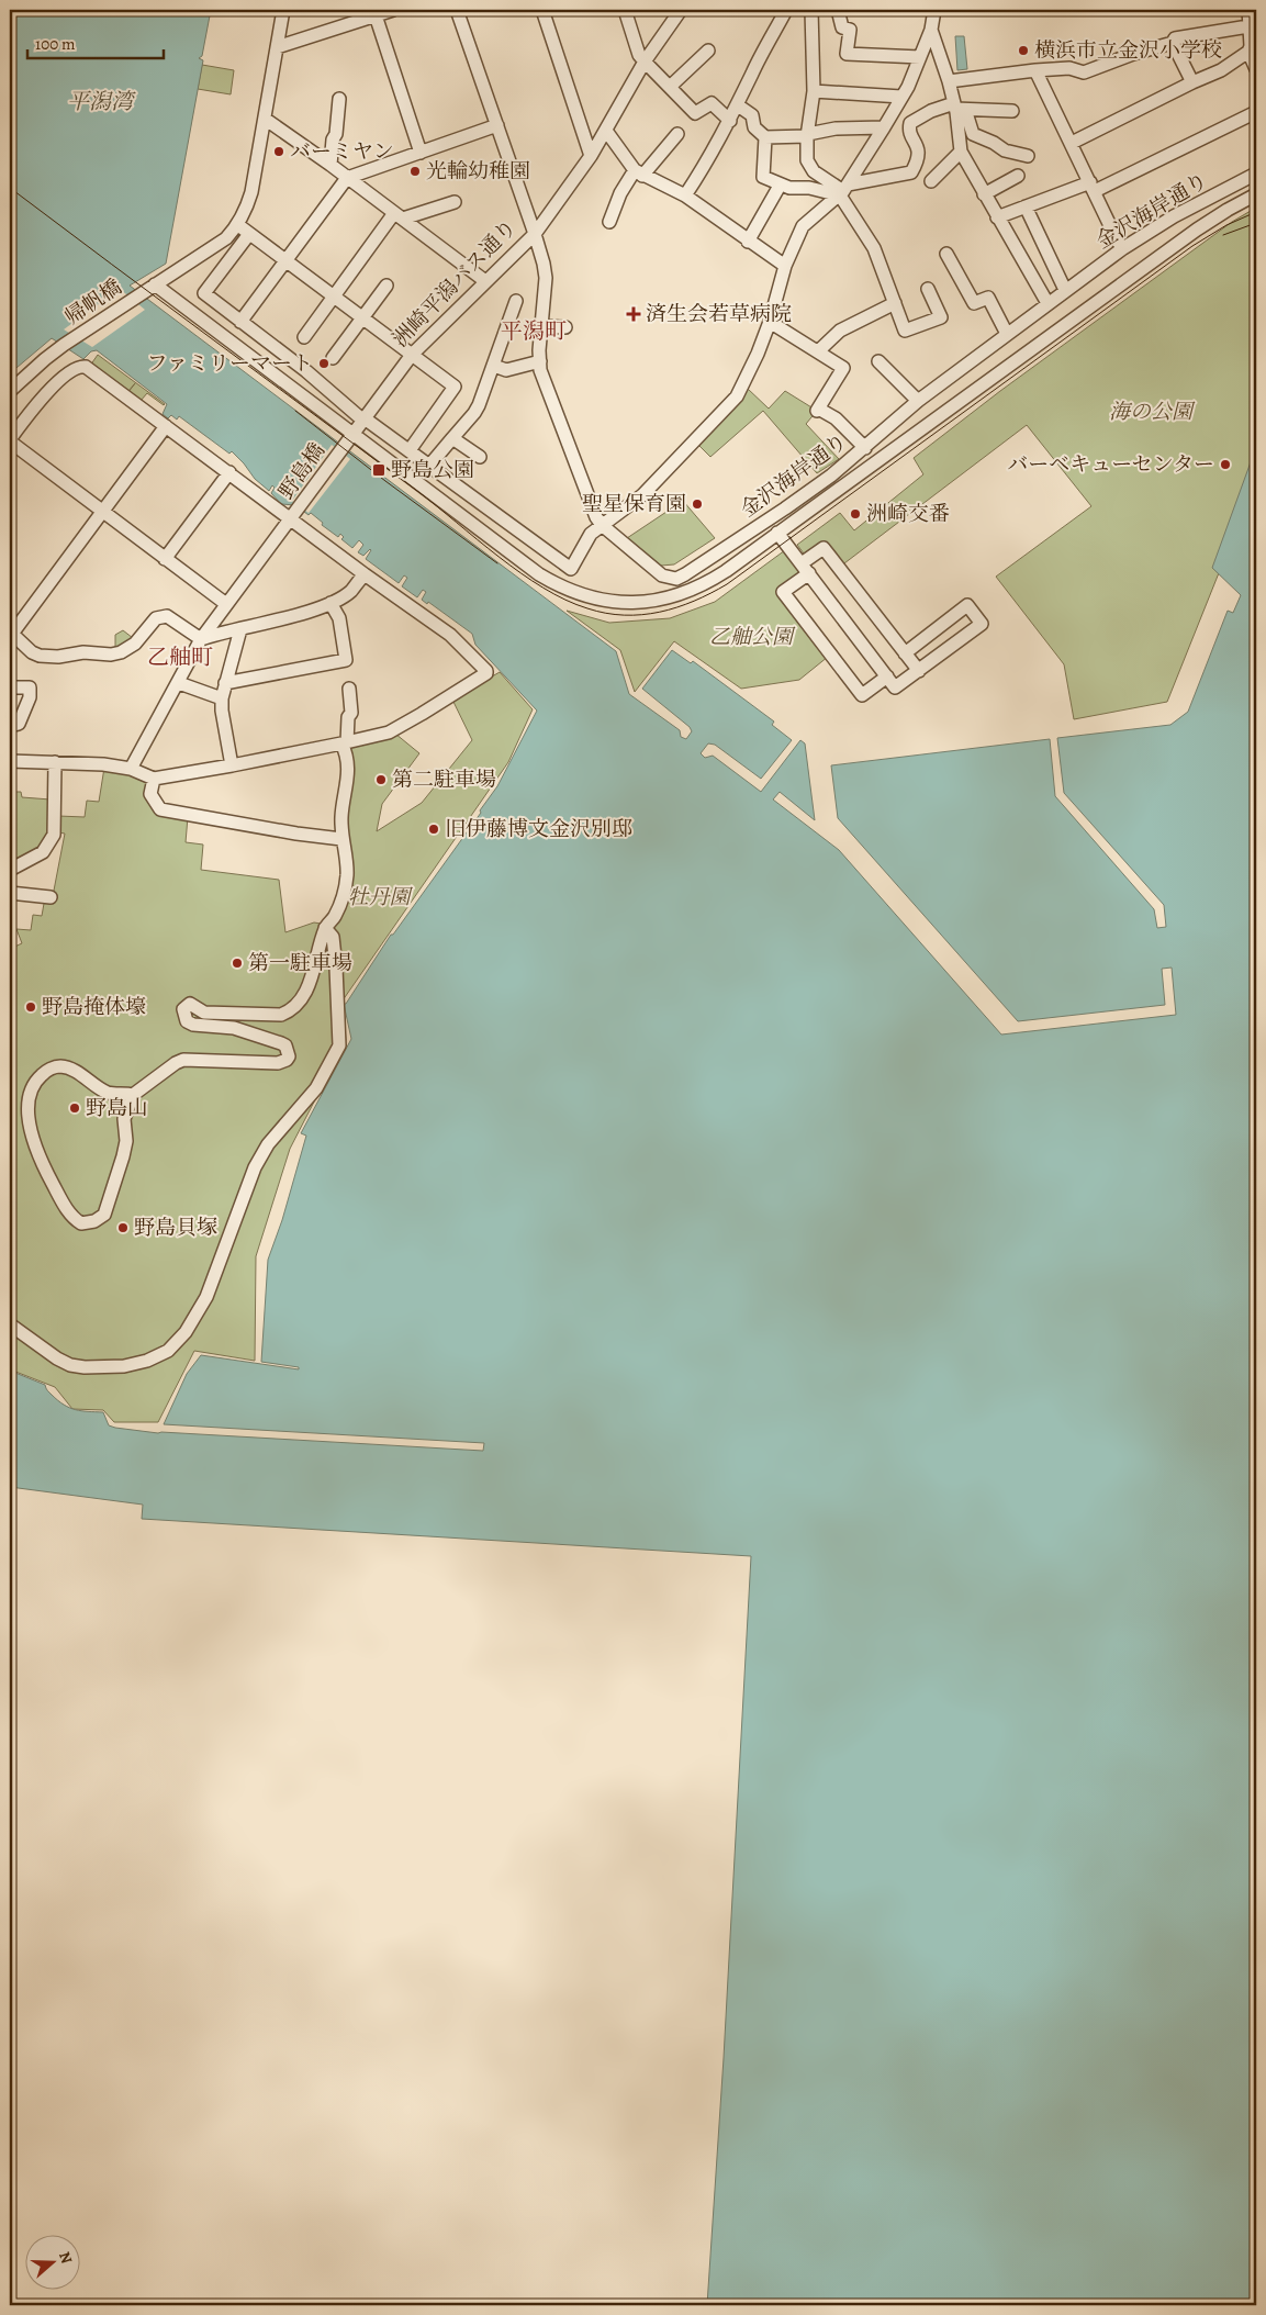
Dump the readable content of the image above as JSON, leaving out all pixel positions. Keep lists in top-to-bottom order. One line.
{"streets":{"street":["金沢海岸通り","洲崎平潟バス通り","帰帆橋","野島橋"]},"crossings":[["金沢海岸通り","洲崎平潟バス通り"],["洲崎平潟バス通り","野島橋"]],"districts":["平潟町","乙舳町"],"water":["平潟湾"],"parks":["海の公園","乙舳公園","牡丹園"],"places":{"other":["横浜市立金沢小学校","バーミヤン","光輪幼稚園","ファミリーマート","バーベキューセンター","聖星保育園","洲崎交番","第二駐車場","旧伊藤博文金沢別邸","第一駐車場","野島掩体壕","野島山","野島貝塚"],"health":["済生会若草病院"],"transit":["野島公園"]},"scale_bar":"100 m","north":"right"}
